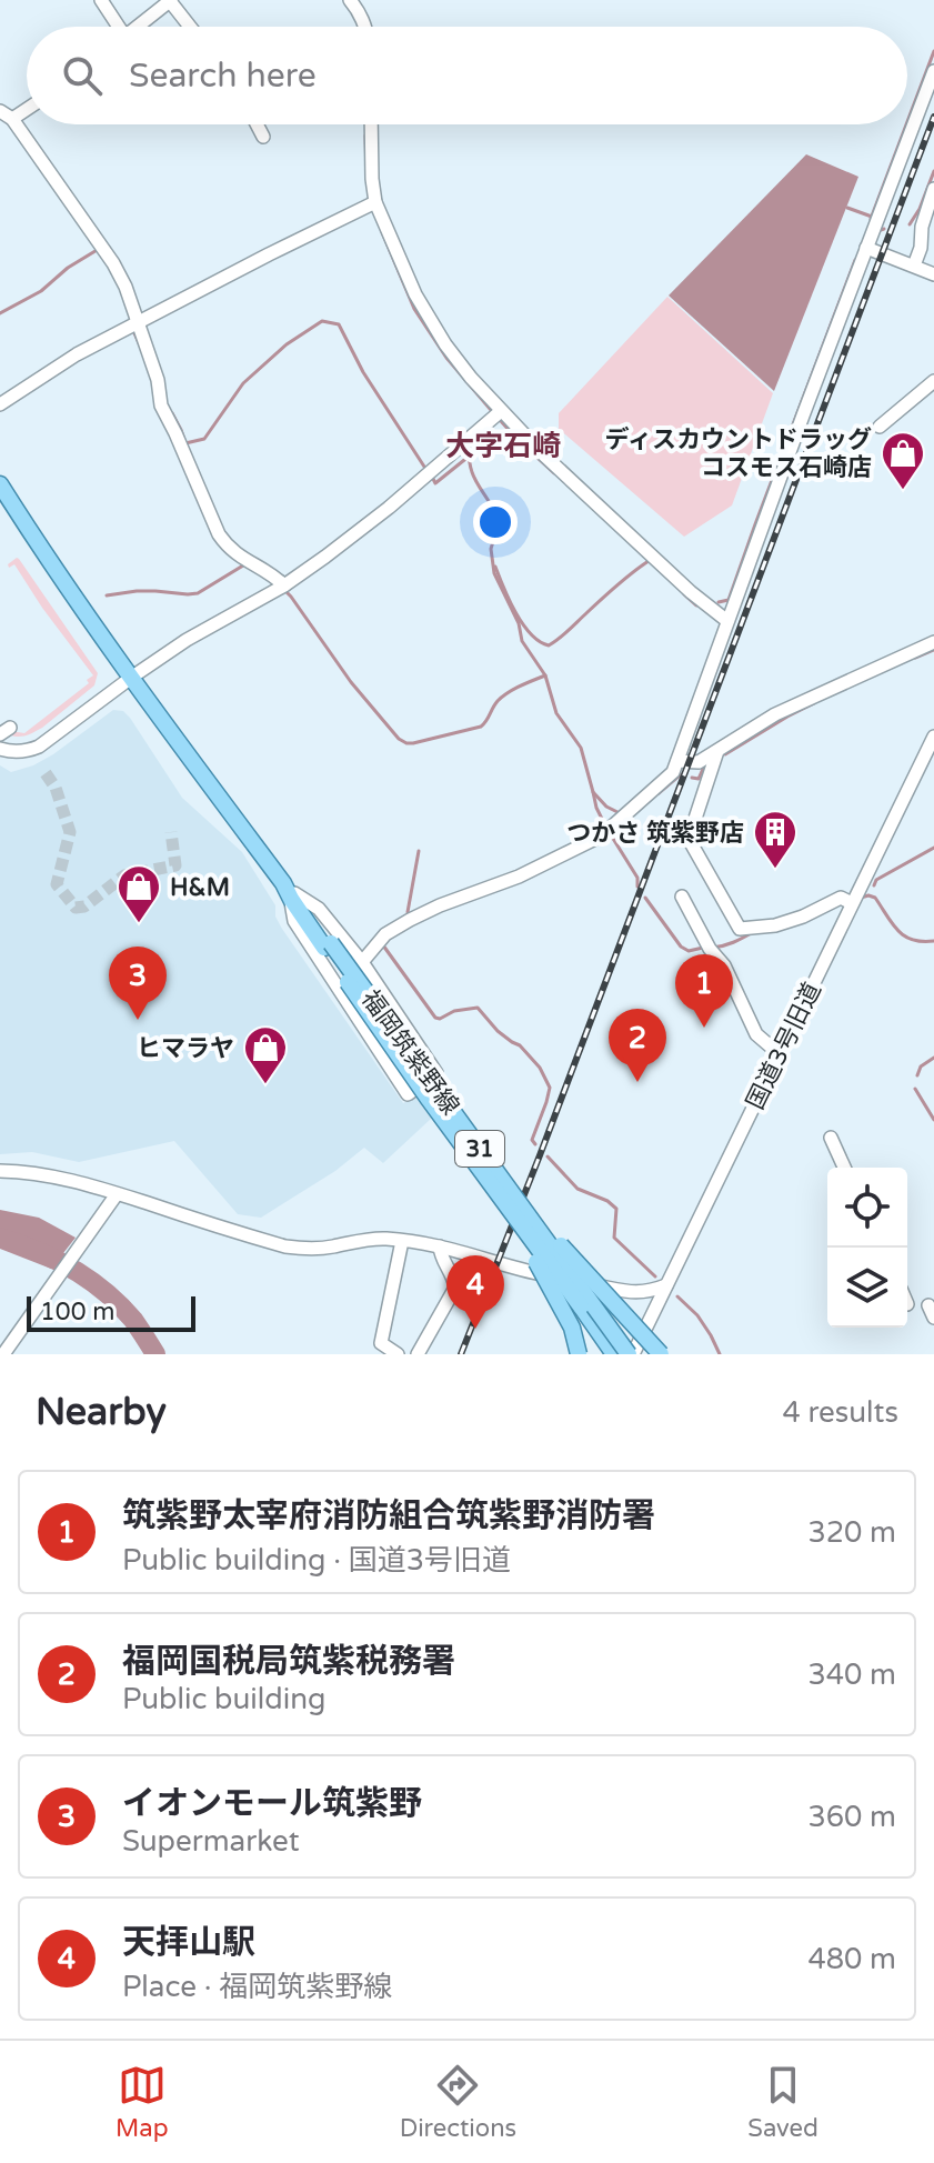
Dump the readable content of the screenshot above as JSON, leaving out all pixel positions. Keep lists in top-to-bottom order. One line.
{"streets":{"main road":["福岡筑紫野線","31"],"street":["国道3号旧道"]},"crossings":[["国道3号旧道","福岡筑紫野線"]],"districts":["大字石崎"],"places":{"shop":["ディスカウントドラッグ コスモス石崎店","H&M","ヒマラヤ"],"building":["つかさ 筑紫野店"]},"scale_bar":"100 m","page":{"search":"Search here","pins":["3","1","2","4"],"scale":"100 m","heading":["Nearby","4 results"],"list":[{"mark":"1","name":"筑紫野太宰府消防組合筑紫野消防署","note":"Public building · 国道3号旧道","value":"320 m"},{"mark":"2","name":"福岡国税局筑紫税務署","note":"Public building","value":"340 m"},{"mark":"3","name":"イオンモール筑紫野","note":"Supermarket","value":"360 m"},{"mark":"4","name":"天拝山駅","note":"Place · 福岡筑紫野線","value":"480 m"}],"nav":["Map","Directions","Saved"]}}
